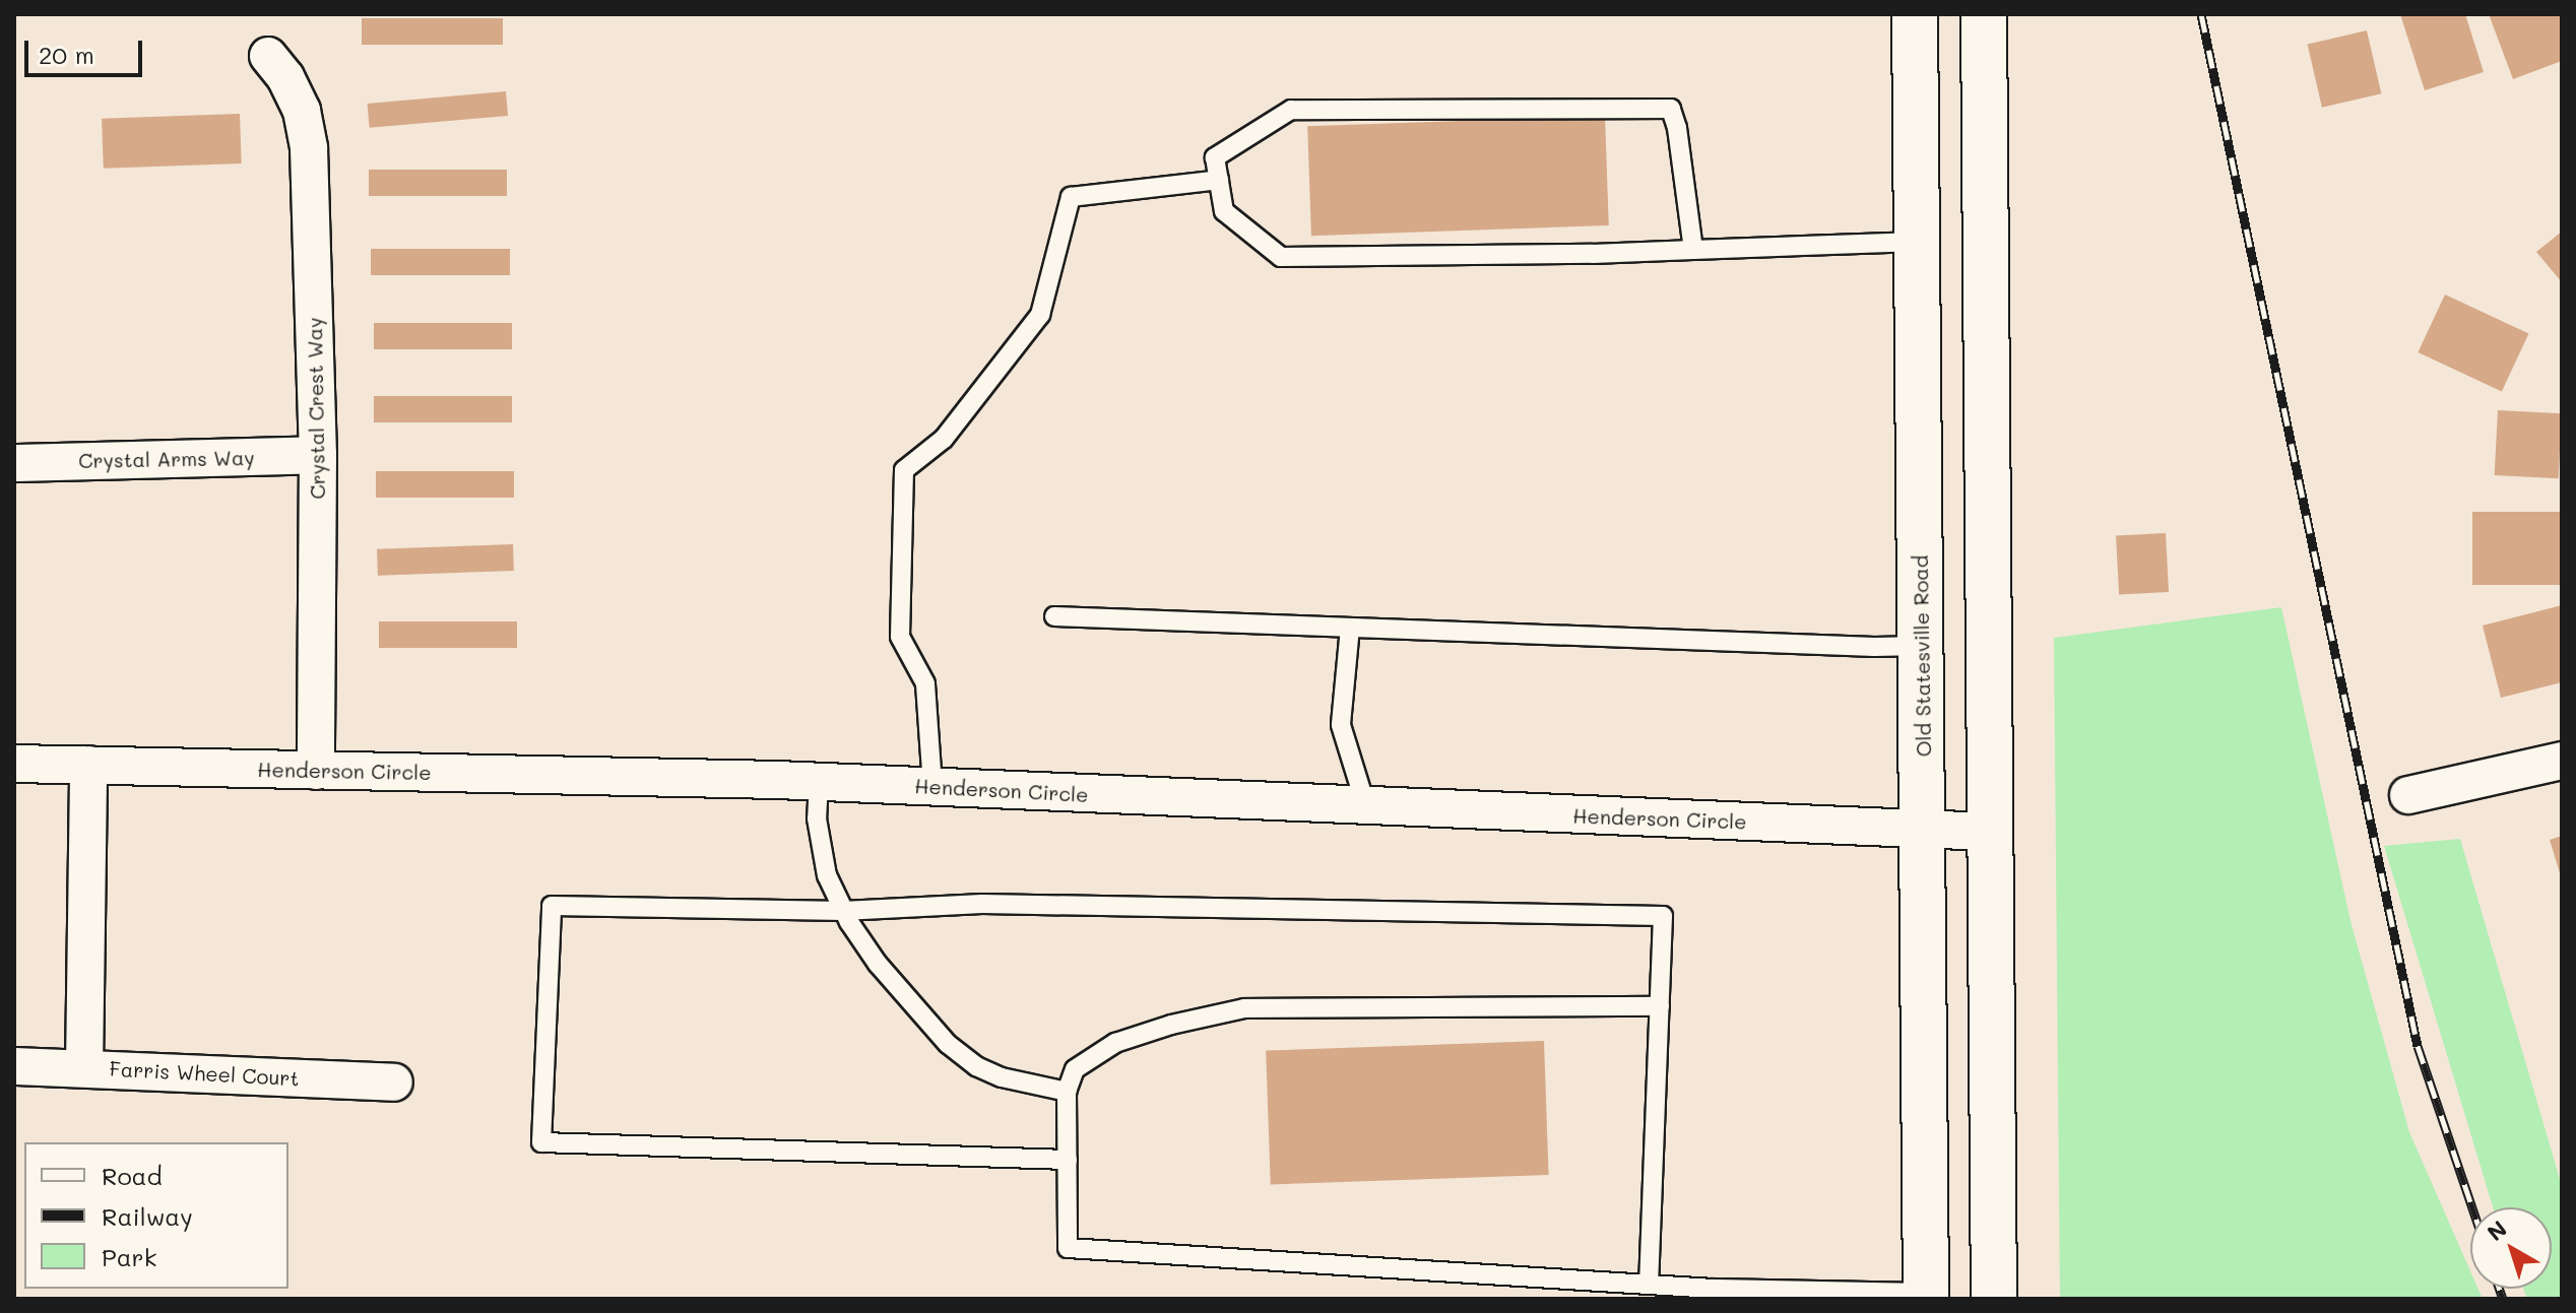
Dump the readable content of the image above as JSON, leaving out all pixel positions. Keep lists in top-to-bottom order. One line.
{"streets":{"main road":["Old Statesville Road"],"street":["Crystal Crest Way","Crystal Arms Way","Henderson Circle","Farris Wheel Court"]},"crossings":[["Crystal Crest Way","Crystal Arms Way"],["Crystal Crest Way","Henderson Circle"],["Old Statesville Road","Henderson Circle"]],"legend":["Road","Railway","Park"],"scale_bar":"20 m","north":"top left"}
